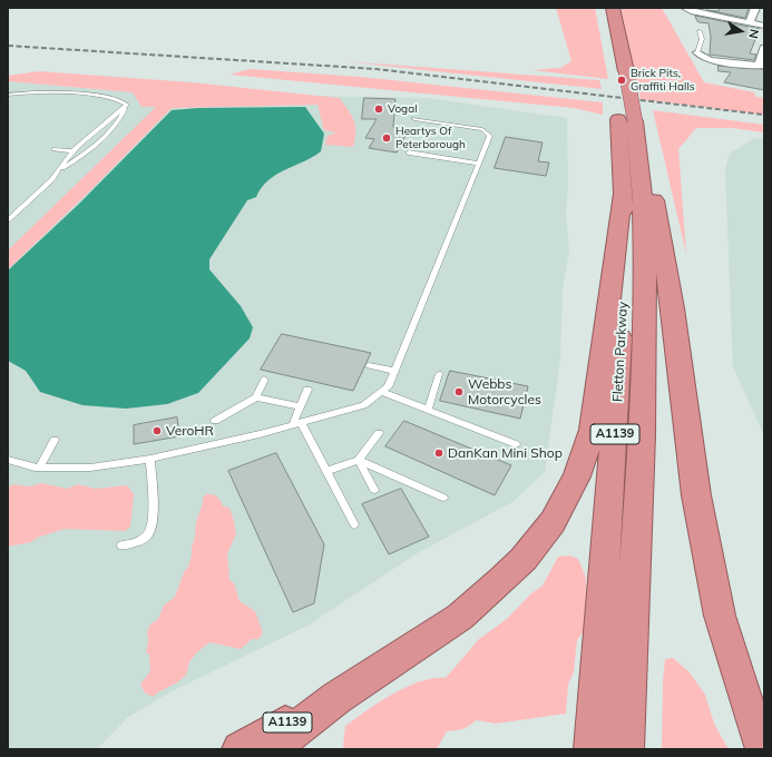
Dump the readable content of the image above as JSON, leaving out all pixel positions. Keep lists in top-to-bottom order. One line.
{"streets":{"highway":["Fletton Parkway","A1139"]},"crossings":[["Fletton Parkway","A1139"]],"places":["Brick Pits, Graffiti Halls","Vogal","Heartys Of Peterborough","Webbs Motorcycles","VeroHR","DanKan Mini Shop"],"north":"right"}
